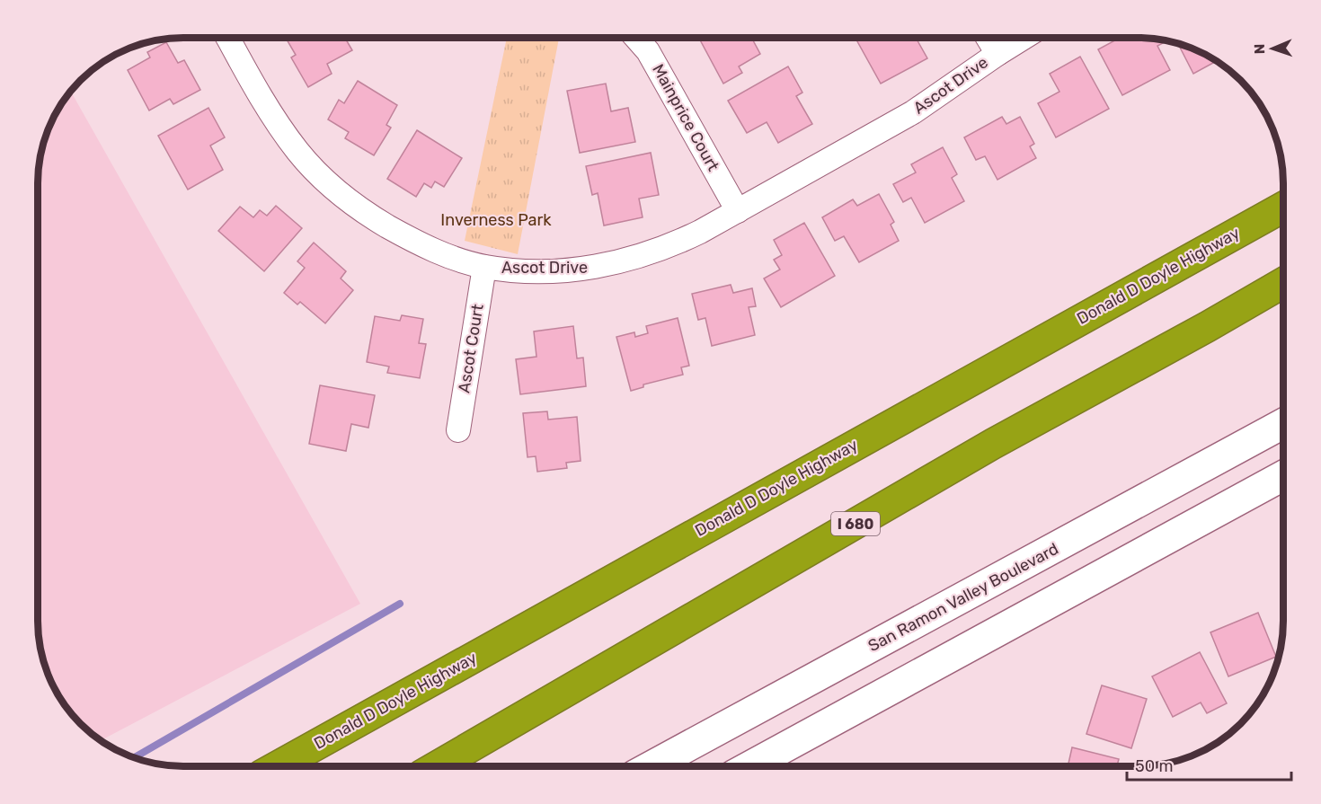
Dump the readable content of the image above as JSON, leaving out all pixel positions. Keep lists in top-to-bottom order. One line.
{"streets":{"highway":["Donald D Doyle Highway","I 680"],"main road":["San Ramon Valley Boulevard"],"street":["Ascot Drive","Mainprice Court","Ascot Court"]},"crossings":[["Ascot Drive","Mainprice Court"],["Ascot Drive","Ascot Court"]],"parks":["Inverness Park"],"scale_bar":"50 m","north":"left"}
